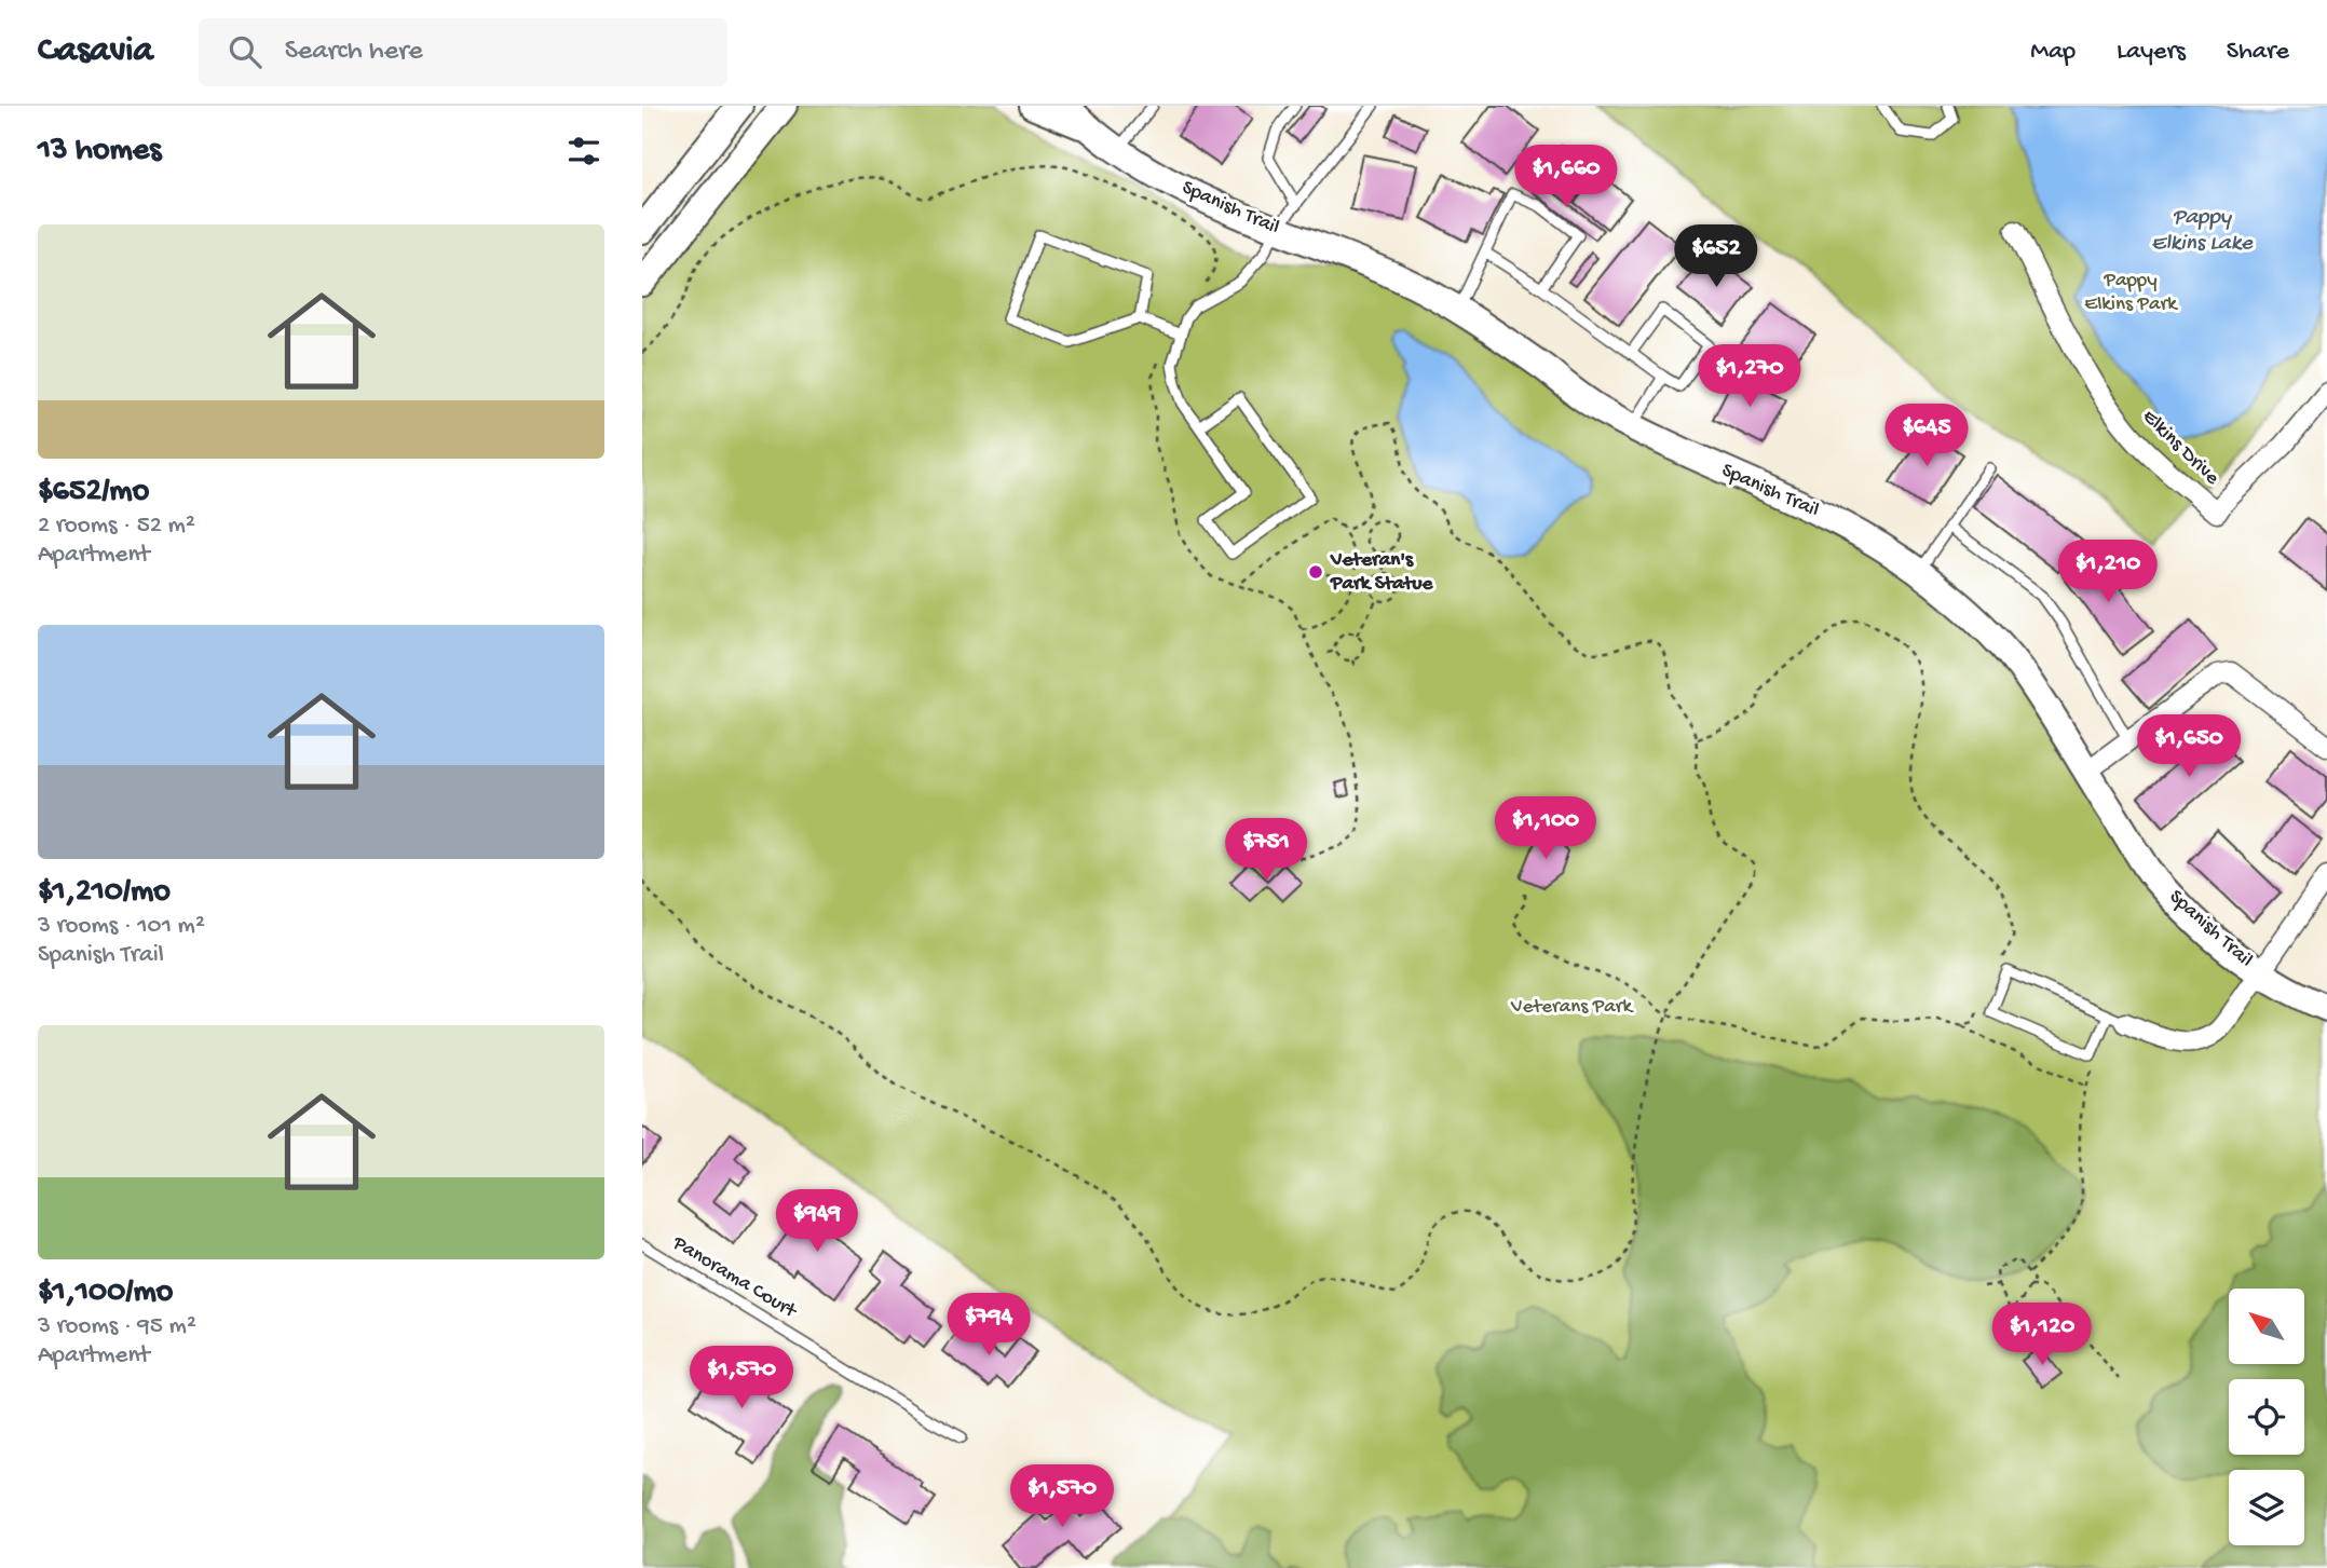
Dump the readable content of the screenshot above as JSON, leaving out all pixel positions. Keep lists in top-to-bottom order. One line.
{"streets":{"street":["Spanish Trail","Elkins Drive"],"lane":["Panorama Court"]},"water":["Pappy Elkins Lake"],"parks":["Pappy Elkins Park","Veterans Park"],"places":["Veteran's Park Statue"],"north":"top left","page":{"header":"Casavia","search":"Search here","nav":["Map","Layers","Share"],"heading":"13 homes","price":["$1,660","$652","$1,270","$645","$1,210","$1,650","$1,100","$751","$949","$794","$1,120","$1,570","$1,570"],"list":[{"name":"$652/mo","note":"2 rooms · 52 m² · Apartment"},{"name":"$1,210/mo","note":"3 rooms · 101 m² · Spanish Trail"},{"name":"$1,100/mo","note":"3 rooms · 95 m² · Apartment"}]}}
